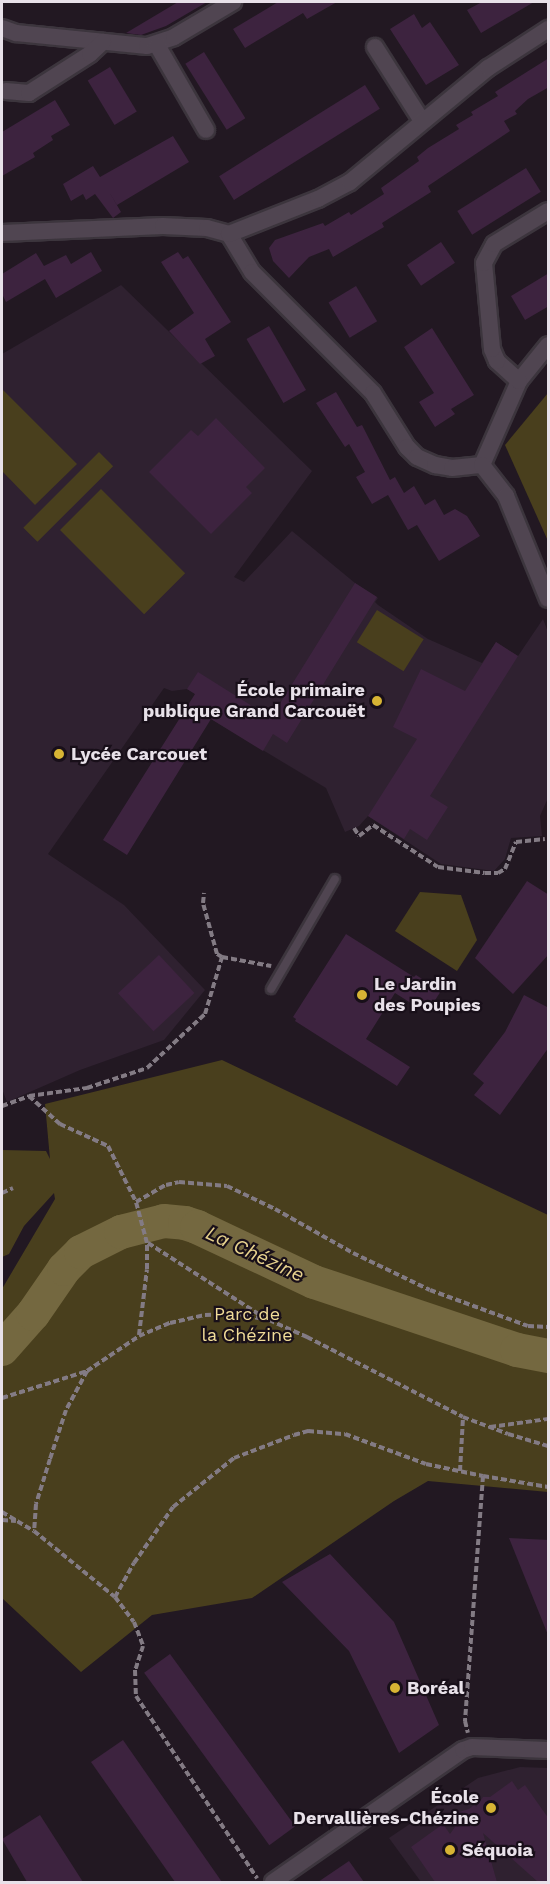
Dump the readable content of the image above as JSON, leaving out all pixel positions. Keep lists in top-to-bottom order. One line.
{"water":["La Chézine"],"parks":["Parc de la Chézine"],"places":["École primaire publique Grand Carcouët","Lycée Carcouet","Le Jardin des Poupies","Boréal","École Dervallières-Chézine","Séquoia"]}
